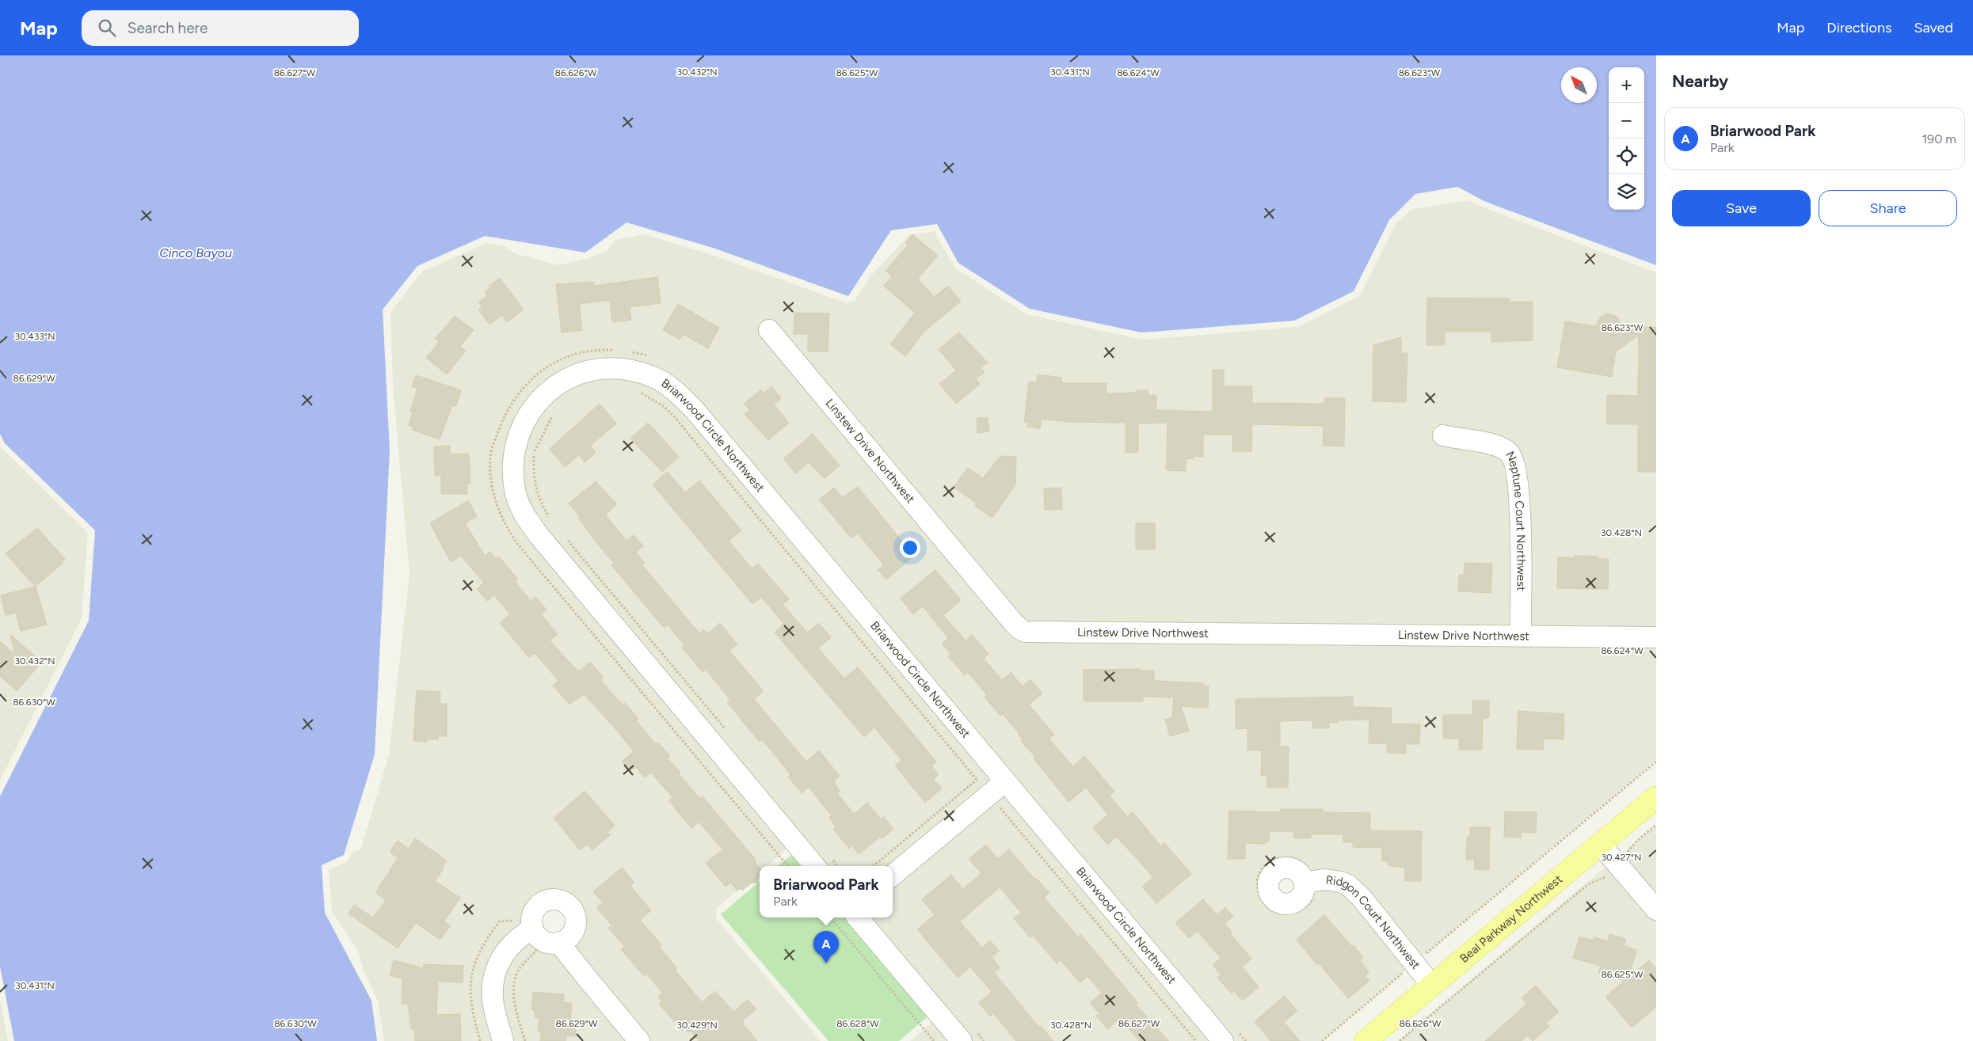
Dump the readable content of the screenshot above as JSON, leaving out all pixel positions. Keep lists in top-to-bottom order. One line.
{"streets":{"main road":["Beal Parkway Northwest"],"street":["Briarwood Circle Northwest","Linstew Drive Northwest","Neptune Court Northwest","Ridgon Court Northwest"]},"crossings":[["Linstew Drive Northwest","Neptune Court Northwest"],["Beal Parkway Northwest","Ridgon Court Northwest"]],"water":["Cinco Bayou"],"north":"top left","page":{"header":"Map","search":"Search here","nav":["Map","Directions","Saved"],"heading":"Nearby","map_buttons":["+","−"],"list":[{"mark":"A","name":"Briarwood Park","note":"Park","value":"190 m"}],"buttons":["Save","Share"],"popup":["Briarwood Park","Park"],"pins":"A"},"coordinates":["30.432°N","30.431°N","86.627°W","86.626°W","86.625°W","86.624°W","86.623°W","30.433°N","86.629°W","30.428°N","86.630°W","30.427°N","86.628°W","30.429°N"]}
